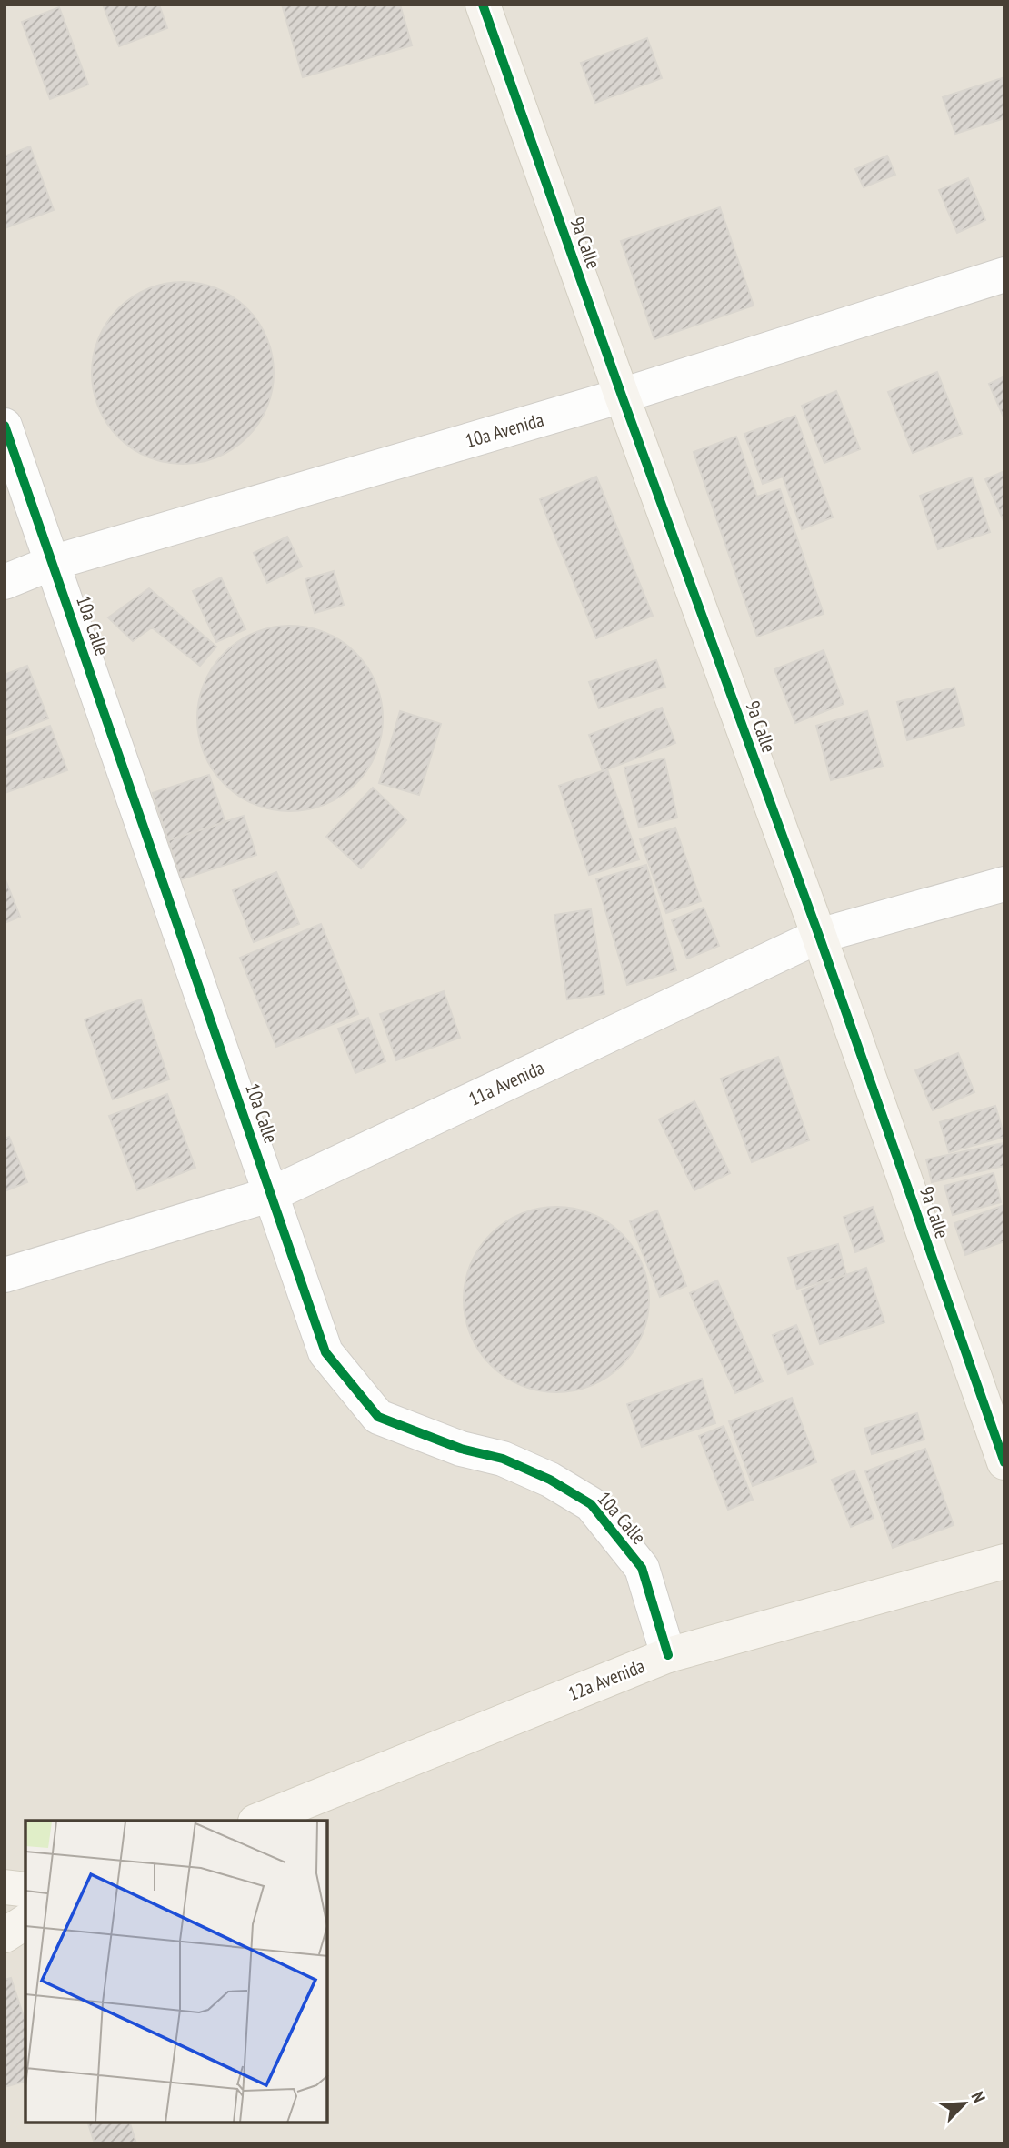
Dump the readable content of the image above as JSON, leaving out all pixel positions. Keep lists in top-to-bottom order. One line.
{"streets":{"street":["9a Calle","10a Avenida","10a Calle","11a Avenida","12a Avenida"]},"crossings":[["9a Calle","10a Avenida"],["9a Calle","11a Avenida"],["10a Avenida","10a Calle"],["10a Calle","11a Avenida"],["10a Calle","12a Avenida"]],"north":"top right"}
